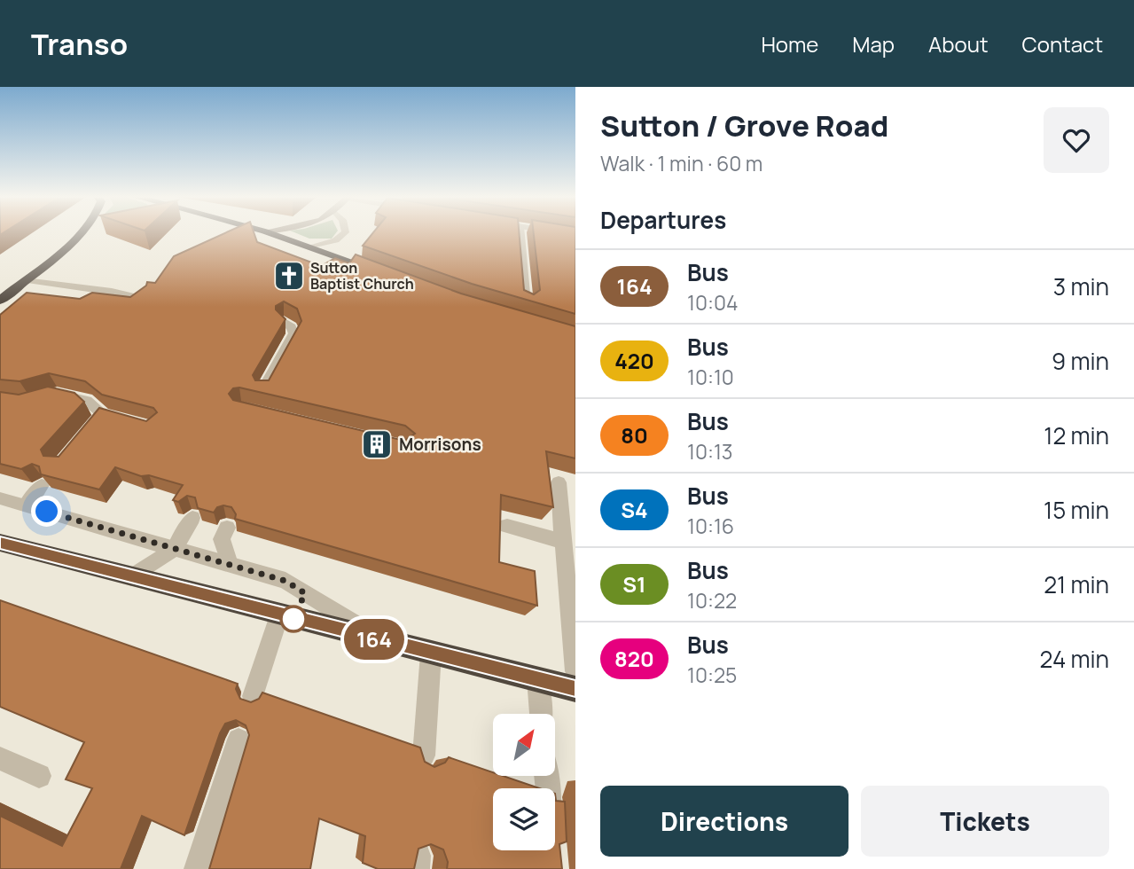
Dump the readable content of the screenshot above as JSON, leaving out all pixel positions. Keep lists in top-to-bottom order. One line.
{"places":{"church":["Sutton Baptist Church"],"building":["Morrisons"]},"lines":["bus line 164"],"north":"top right","page":{"header":"Transo","nav":["Home","Map","About","Contact"],"on_map":"164","heading":[["Sutton / Grove Road","Walk · 1 min · 60 m"],"Departures"],"list":[{"mark":"164","name":"Bus","note":"10:04","value":"3 min"},{"mark":"420","name":"Bus","note":"10:10","value":"9 min"},{"mark":"80","name":"Bus","note":"10:13","value":"12 min"},{"mark":"S4","name":"Bus","note":"10:16","value":"15 min"},{"mark":"S1","name":"Bus","note":"10:22","value":"21 min"},{"mark":"820","name":"Bus","note":"10:25","value":"24 min"}],"buttons":["Directions","Tickets"]}}
